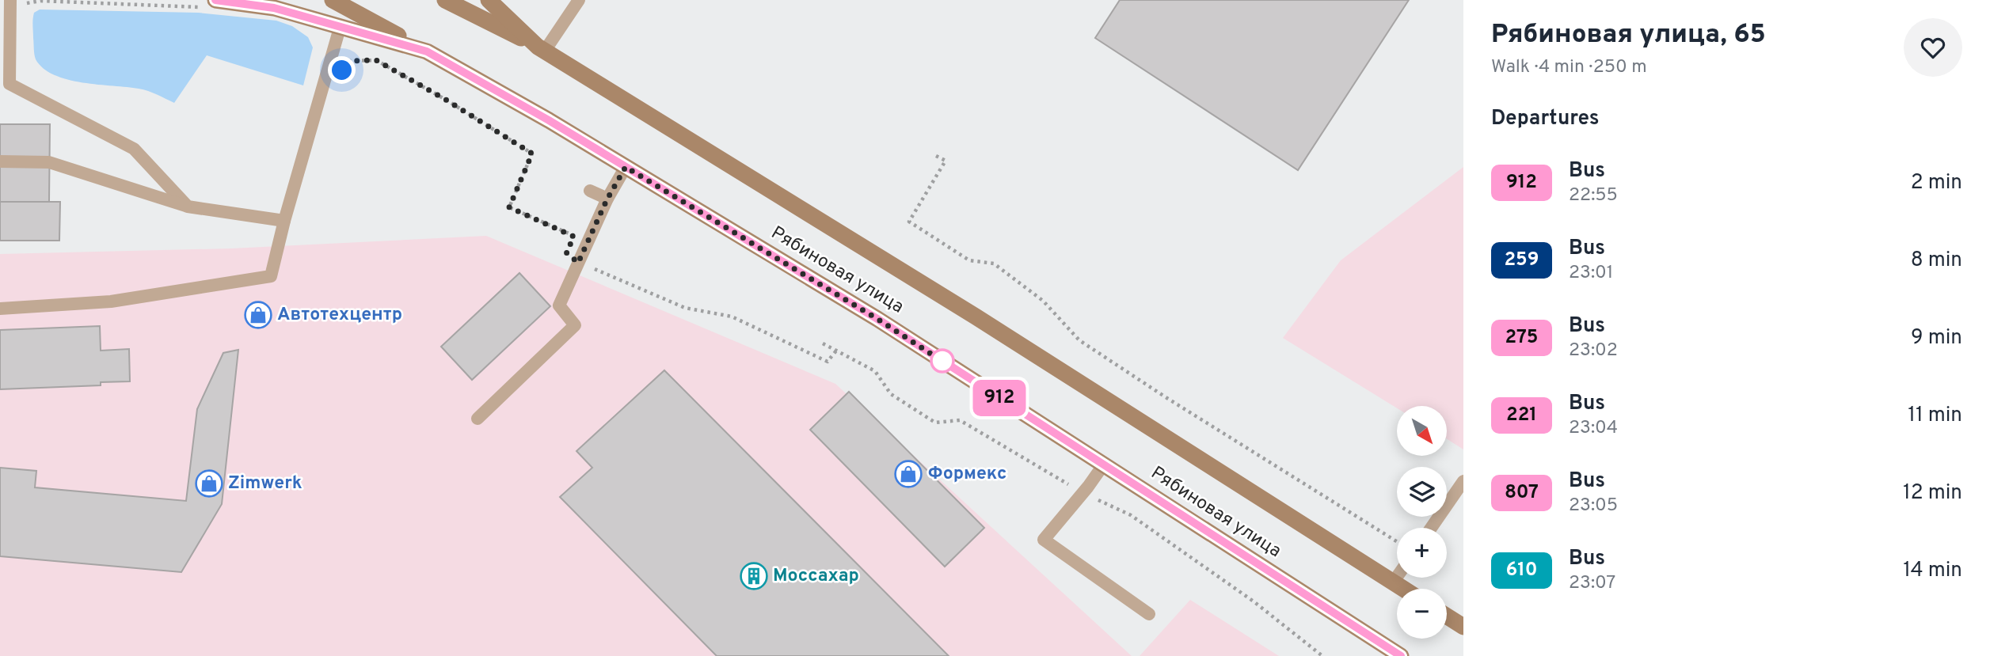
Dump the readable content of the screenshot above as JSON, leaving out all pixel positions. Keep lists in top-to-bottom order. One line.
{"streets":{"main road":["Рябиновая улица"]},"places":{"shop":["Автотехцентр","Формекс","Zimwerk"],"building":["Моссахар"]},"lines":["bus line 912"],"north":"bottom right","page":{"on_map":"912","heading":[["Рябиновая улица, 65","Walk · 4 min · 250 m"],"Departures"],"list":[{"mark":"912","name":"Bus","note":"22:55","value":"2 min"},{"mark":"259","name":"Bus","note":"23:01","value":"8 min"},{"mark":"275","name":"Bus","note":"23:02","value":"9 min"},{"mark":"221","name":"Bus","note":"23:04","value":"11 min"},{"mark":"807","name":"Bus","note":"23:05","value":"12 min"},{"mark":"610","name":"Bus","note":"23:07","value":"14 min"}],"map_buttons":["+","−"]}}
